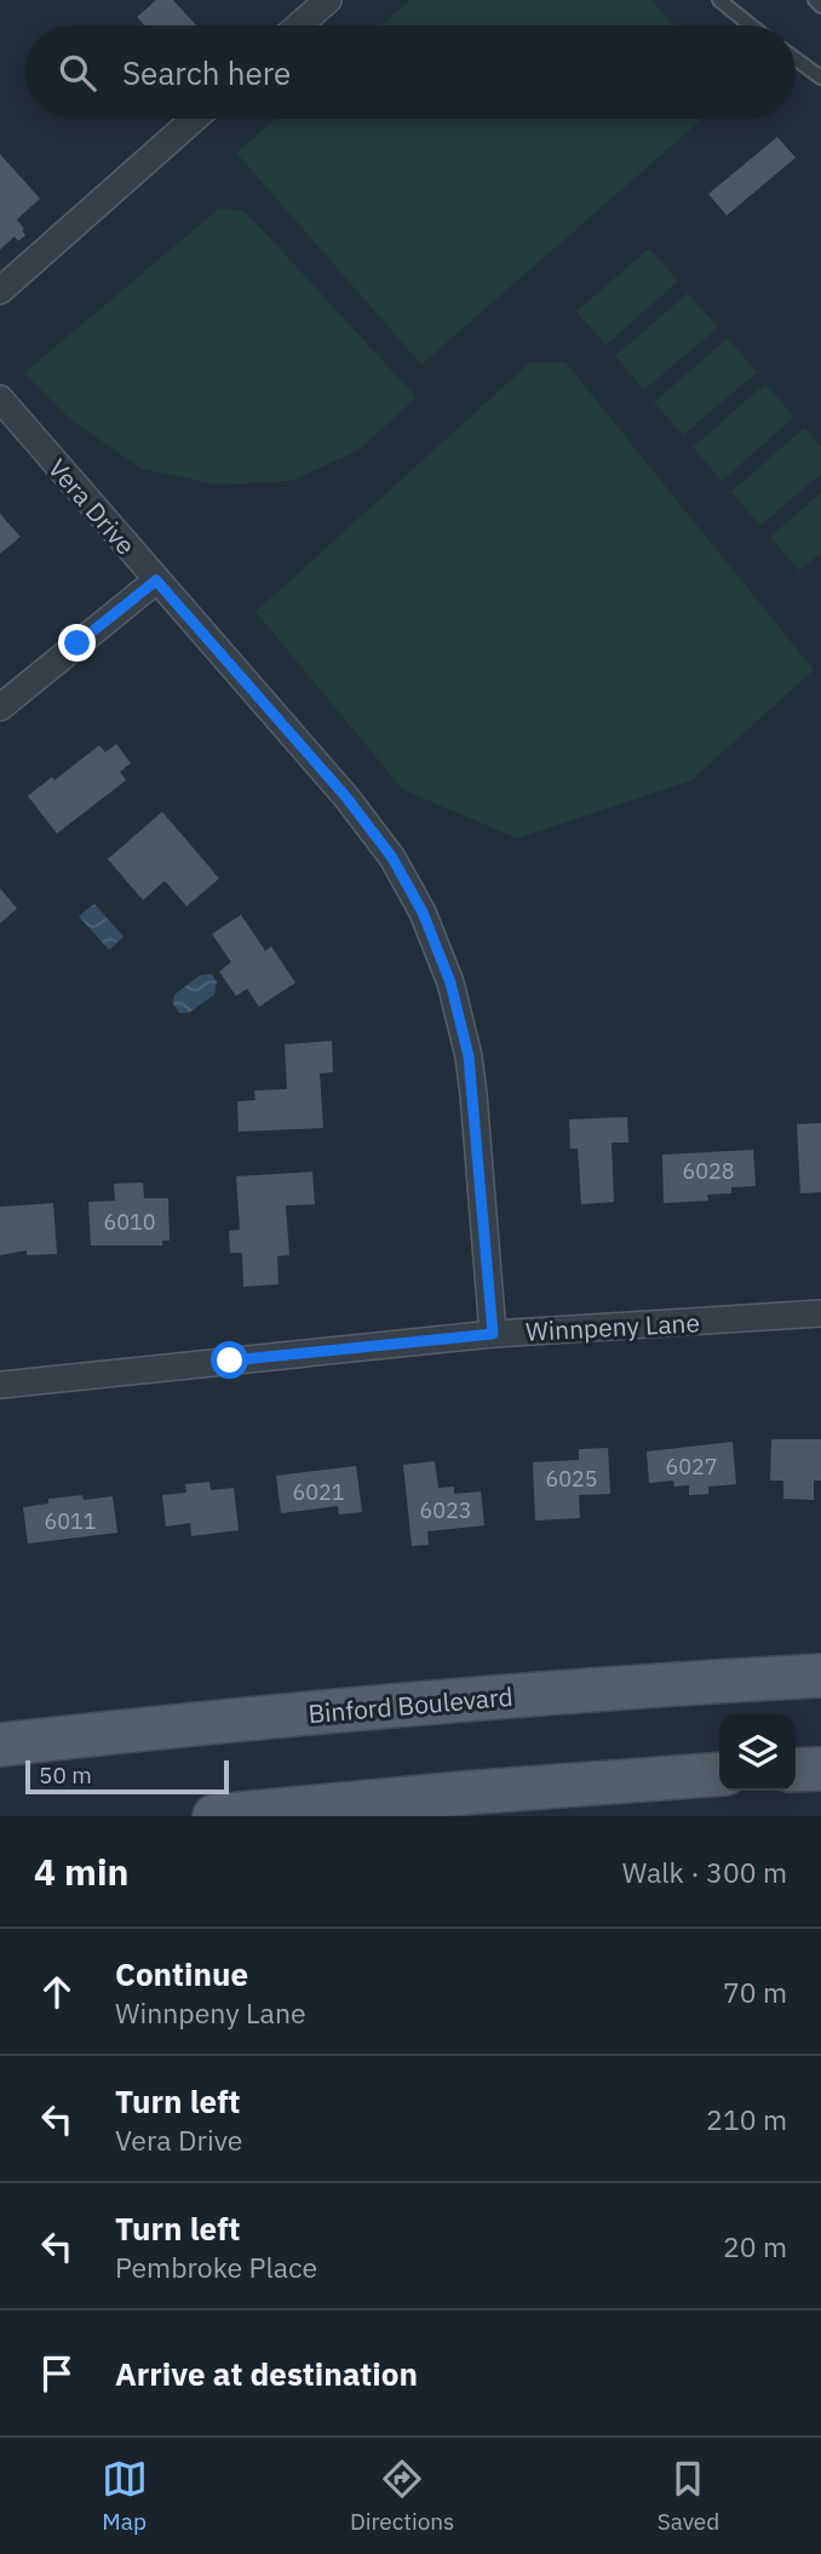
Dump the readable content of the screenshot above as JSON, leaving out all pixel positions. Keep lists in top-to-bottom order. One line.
{"streets":{"main road":["Binford Boulevard"],"street":["Vera Drive","Winnpeny Lane"]},"crossings":[["Vera Drive","Winnpeny Lane"]],"house_numbers":["6028","6010","6027","6025","6021","6023","6011"],"scale_bar":"50 m","page":{"search":"Search here","scale":"50 m","heading":["4 min","Walk · 300 m"],"list":[["Continue","Winnpeny Lane","70 m"],["Turn left","Vera Drive","210 m"],["Turn left","Pembroke Place","20 m"],"Arrive at destination"],"nav":["Map","Directions","Saved"]}}
